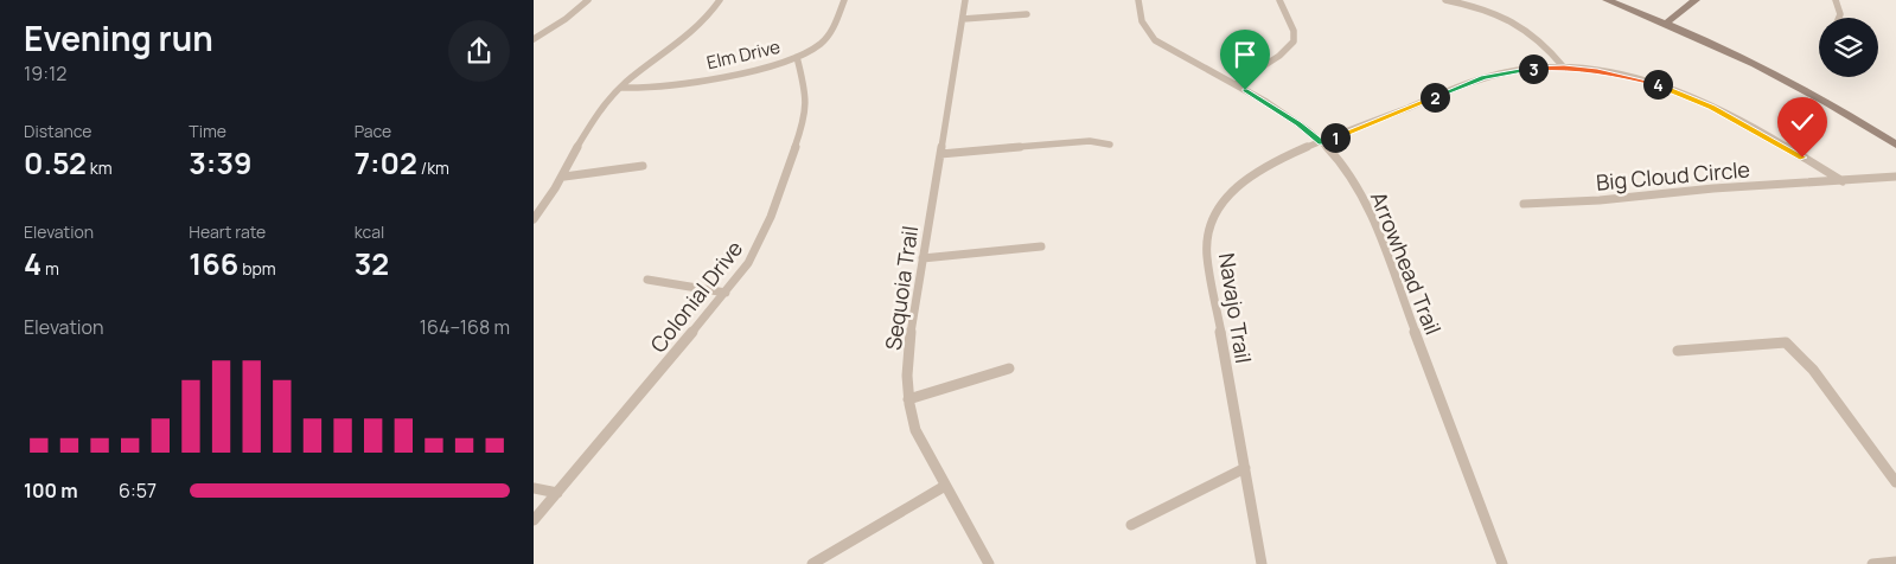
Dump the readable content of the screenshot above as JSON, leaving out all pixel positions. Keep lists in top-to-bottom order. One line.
{"streets":{"street":["Elm Drive","Big Cloud Circle","Arrowhead Trail","Sequoia Trail","Colonial Drive","Navajo Trail"]},"crossings":[["Elm Drive","Colonial Drive"],["Big Cloud Circle","Navajo Trail"],["Arrowhead Trail","Navajo Trail"]],"page":{"heading":["Evening run","19:12"],"pins":["3","4","2","1"],"stats":[["Distance","0.52 km"],["Time","3:39"],["Pace","7:02 /km"],["Elevation","4 m"],["Heart rate","166 bpm"],["kcal","32"]],"chart":["Elevation","164–168 m"],"list":[{"name":"100 m","note":"6:57"}]}}
